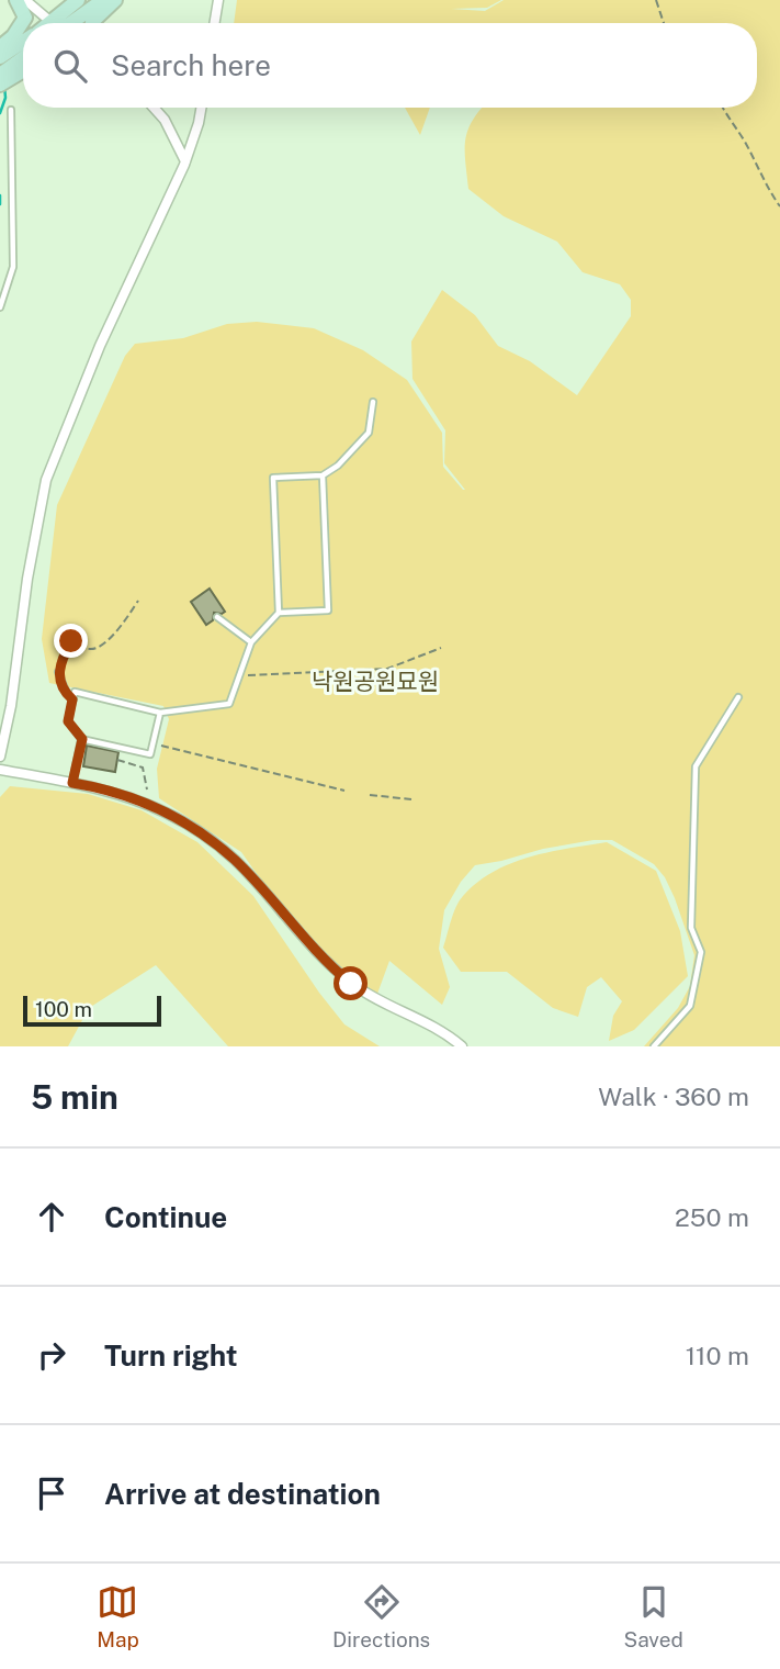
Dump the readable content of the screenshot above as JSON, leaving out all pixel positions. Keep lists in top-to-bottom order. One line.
{"parks":["낙원공원묘원"],"scale_bar":"100 m","page":{"search":"Search here","scale":"100 m","heading":["5 min","Walk · 360 m"],"list":[["Continue","250 m"],["Turn right","110 m"],"Arrive at destination"],"nav":["Map","Directions","Saved"]}}
